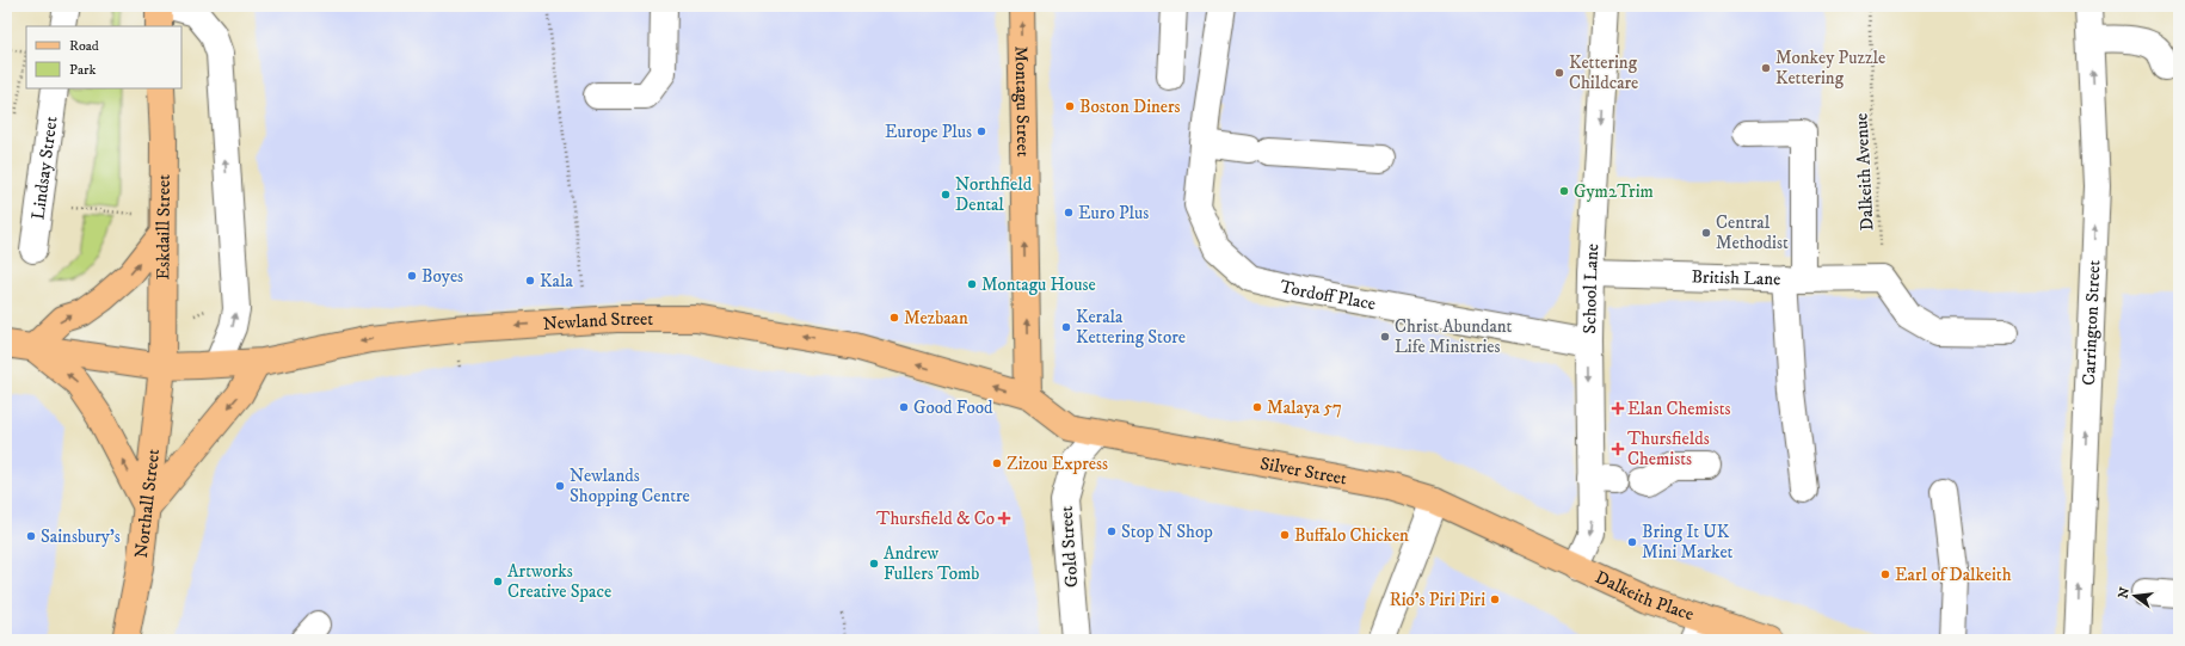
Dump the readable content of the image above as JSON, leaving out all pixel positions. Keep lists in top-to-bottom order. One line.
{"streets":{"main road":["Montagu Street","Eskdaill Street","Newland Street","Silver Street","Northall Street","Dalkeith Place"],"street":["Lindsay Street","British Lane","School Lane","Tordoff Place","Carrington Street","Gold Street"],"path":["Dalkeith Avenue"]},"crossings":[["Montagu Street","Newland Street"],["Montagu Street","Silver Street"],["Dalkeith Avenue","British Lane"],["Eskdaill Street","Newland Street"],["Eskdaill Street","Northall Street"],["British Lane","School Lane"],["School Lane","Tordoff Place"],["School Lane","Silver Street"],["School Lane","Dalkeith Place"],["Newland Street","Silver Street"],["Newland Street","Northall Street"],["Silver Street","Gold Street"],["Silver Street","Dalkeith Place"]],"one_way":["Montagu Street","Newland Street","Carrington Street"],"places":{"other":["Monkey Puzzle Kettering","Kettering Childcare","Boston Diners","Europe Plus","Gym2Trim","Northfield Dental","Euro Plus","Central Methodist","Boyes","Kala","Montagu House","Mezbaan","Kerala Kettering Store","Christ Abundant Life Ministries","Good Food","Malaya 57","Zizou Express","Newlands Shopping Centre","Stop N Shop","Buffalo Chicken","Sainsbury's","Bring It UK Mini Market","Andrew Fullers Tomb","Earl of Dalkeith","Artworks Creative Space","Rio's Piri Piri"],"health":["Elan Chemists","Thursfields Chemists","Thursfield & Co"]},"legend":["Road","Park"],"north":"left"}
